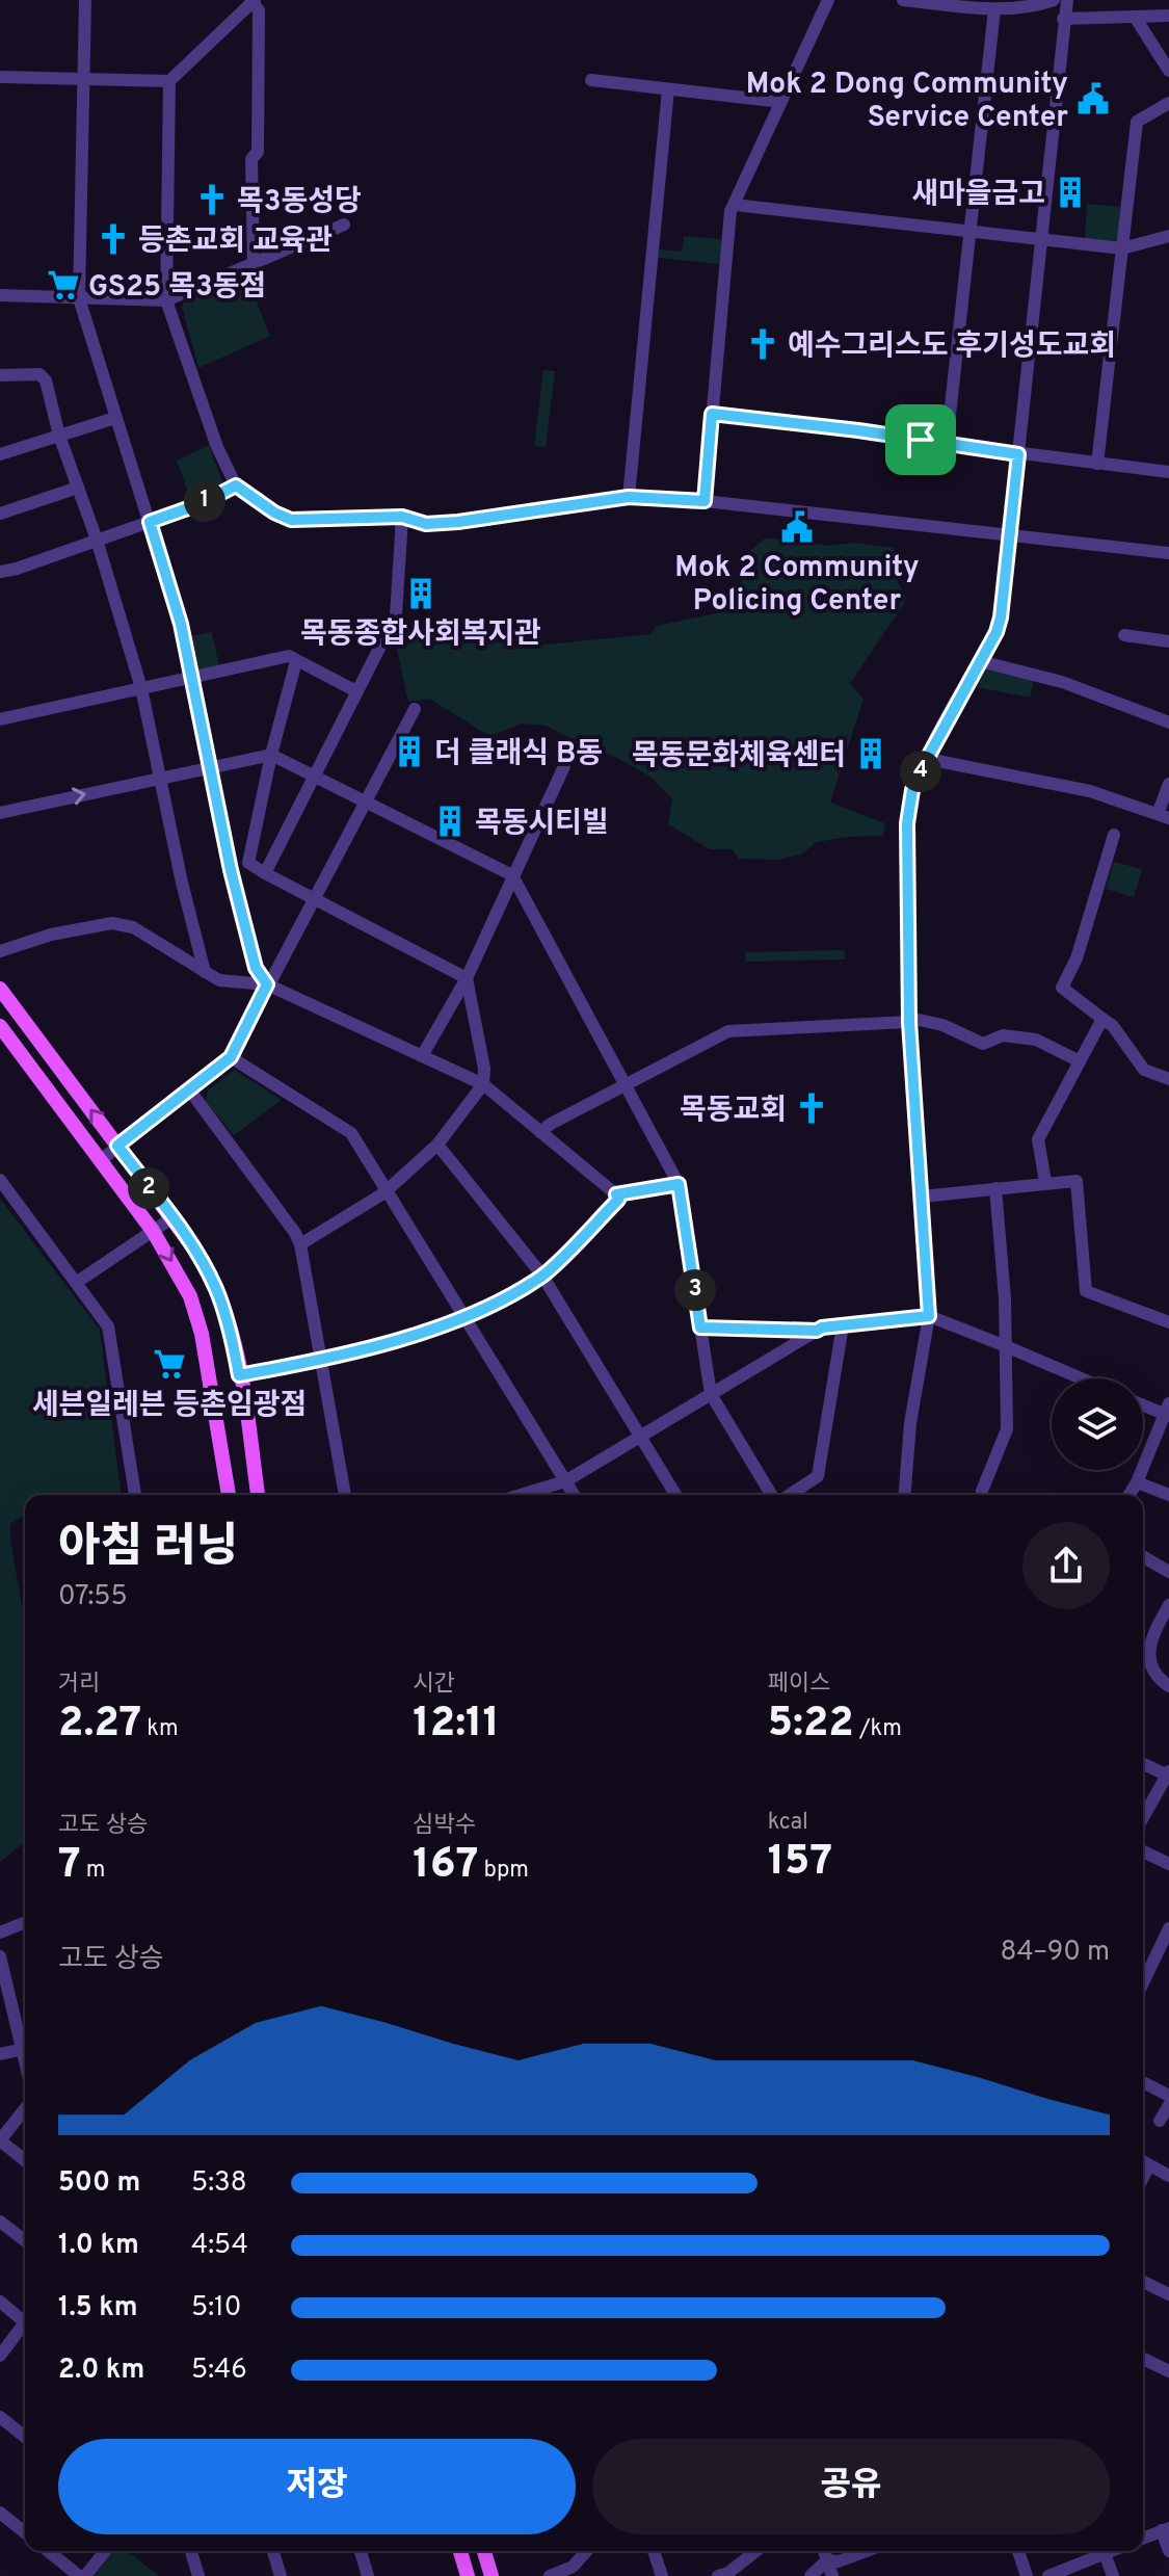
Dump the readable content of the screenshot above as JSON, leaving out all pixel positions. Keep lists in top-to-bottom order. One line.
{"places":{"public building":["Mok 2 Dong Community Service Center","Mok 2 Community Policing Center"],"building":["새마을금고","목동종합사회복지관","더 클래식 B동","목동문화체육센터","목동시티빌"],"church":["목3동성당","등촌교회 교육관","예수그리스도 후기성도교회","목동교회"],"supermarket":["GS25 목3동점","세븐일레븐 등촌임광점"]},"page":{"pins":["1","4","2","3"],"heading":["아침 러닝","07:55"],"stats":[["거리","2.27 km"],["시간","12:11"],["페이스","5:22 /km"],["고도 상승","7 m"],["심박수","167 bpm"],["kcal","157"]],"chart":["고도 상승","84–90 m"],"list":[{"name":"500 m","note":"5:38"},{"name":"1.0 km","note":"4:54"},{"name":"1.5 km","note":"5:10"},{"name":"2.0 km","note":"5:46"}],"buttons":["저장","공유"]}}
